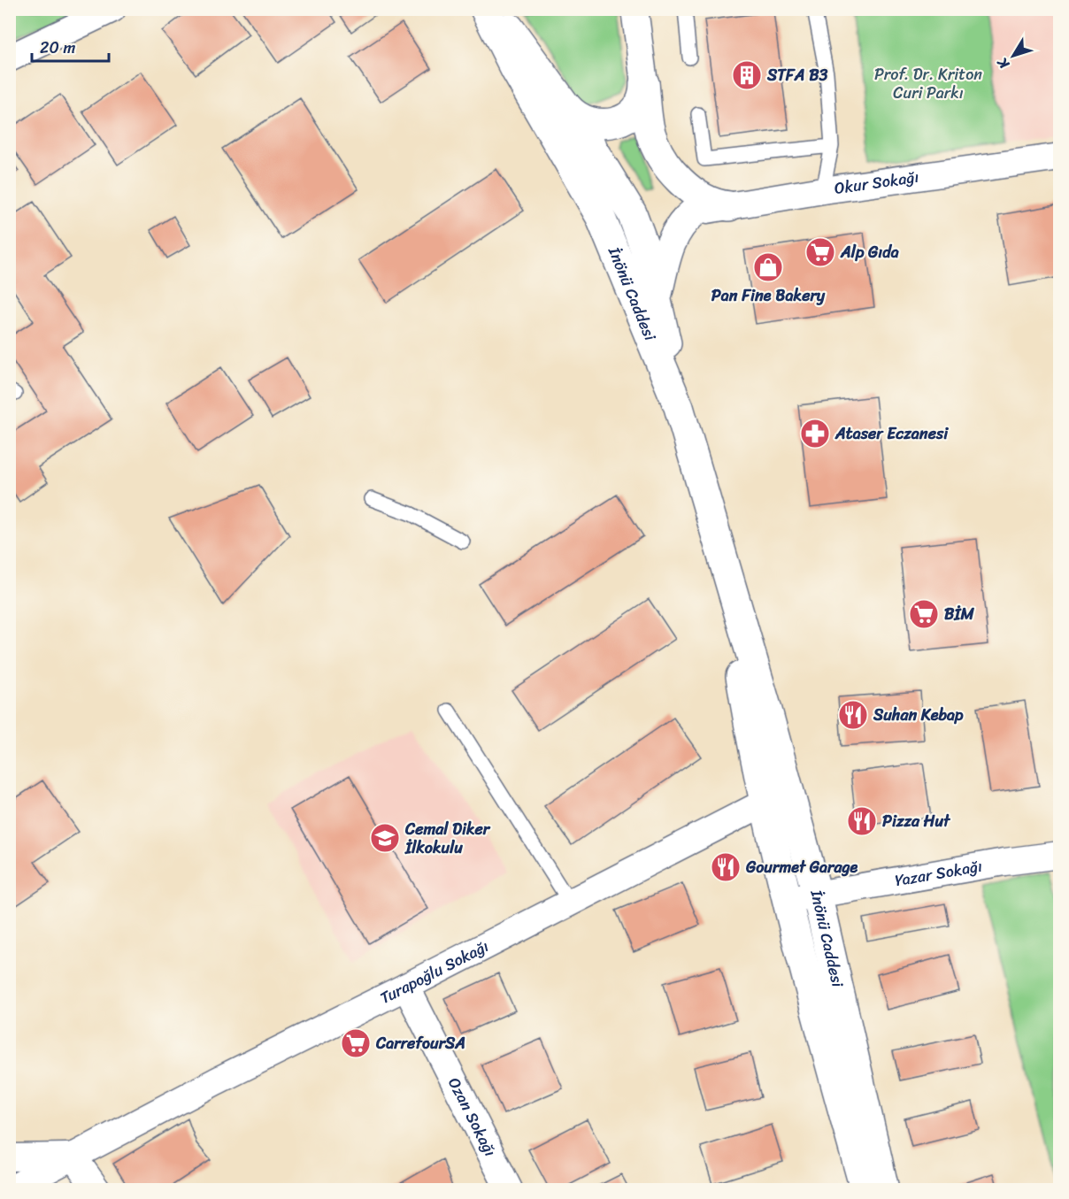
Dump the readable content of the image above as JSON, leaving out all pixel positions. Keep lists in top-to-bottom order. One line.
{"streets":{"main road":["İnönü Caddesi"],"street":["Okur Sokağı","Yazar Sokağı","Turapoğlu Sokağı","Ozan Sokağı"]},"crossings":[["İnönü Caddesi","Yazar Sokağı"],["İnönü Caddesi","Turapoğlu Sokağı"],["Turapoğlu Sokağı","Ozan Sokağı"]],"parks":["Prof. Dr. Kriton Curi Parkı"],"places":{"building":["STFA B3"],"supermarket":["Alp Gıda","BİM","CarrefourSA"],"shop":["Pan Fine Bakery"],"pharmacy":["Ataser Eczanesi"],"restaurant":["Suhan Kebap","Pizza Hut","Gourmet Garage"],"school or university":["Cemal Diker İlkokulu"]},"scale_bar":"20 m","north":"bottom left"}
